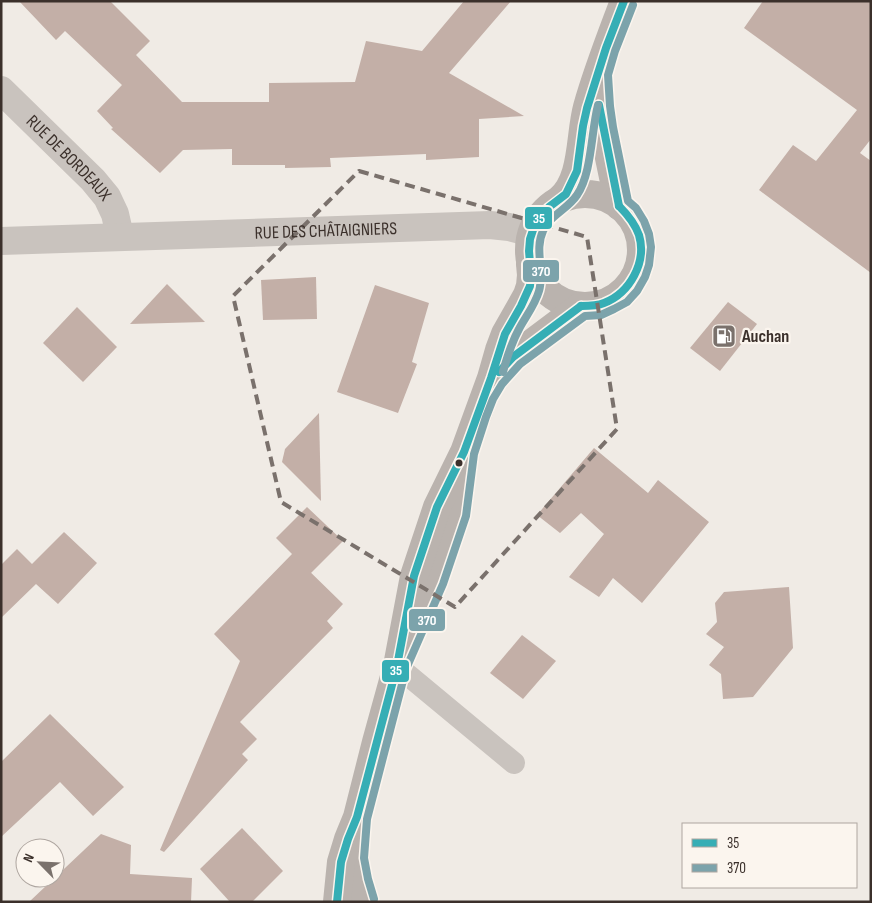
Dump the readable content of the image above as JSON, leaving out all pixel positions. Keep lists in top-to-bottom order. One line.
{"streets":{"street":["RUE DE BORDEAUX","RUE DES CHÂTAIGNIERS"]},"crossings":[["RUE DE BORDEAUX","RUE DES CHÂTAIGNIERS"]],"places":{"fuel station":["Auchan"]},"lines":["transit line 35","transit line 370"],"legend":["35","370"],"north":"top left"}
